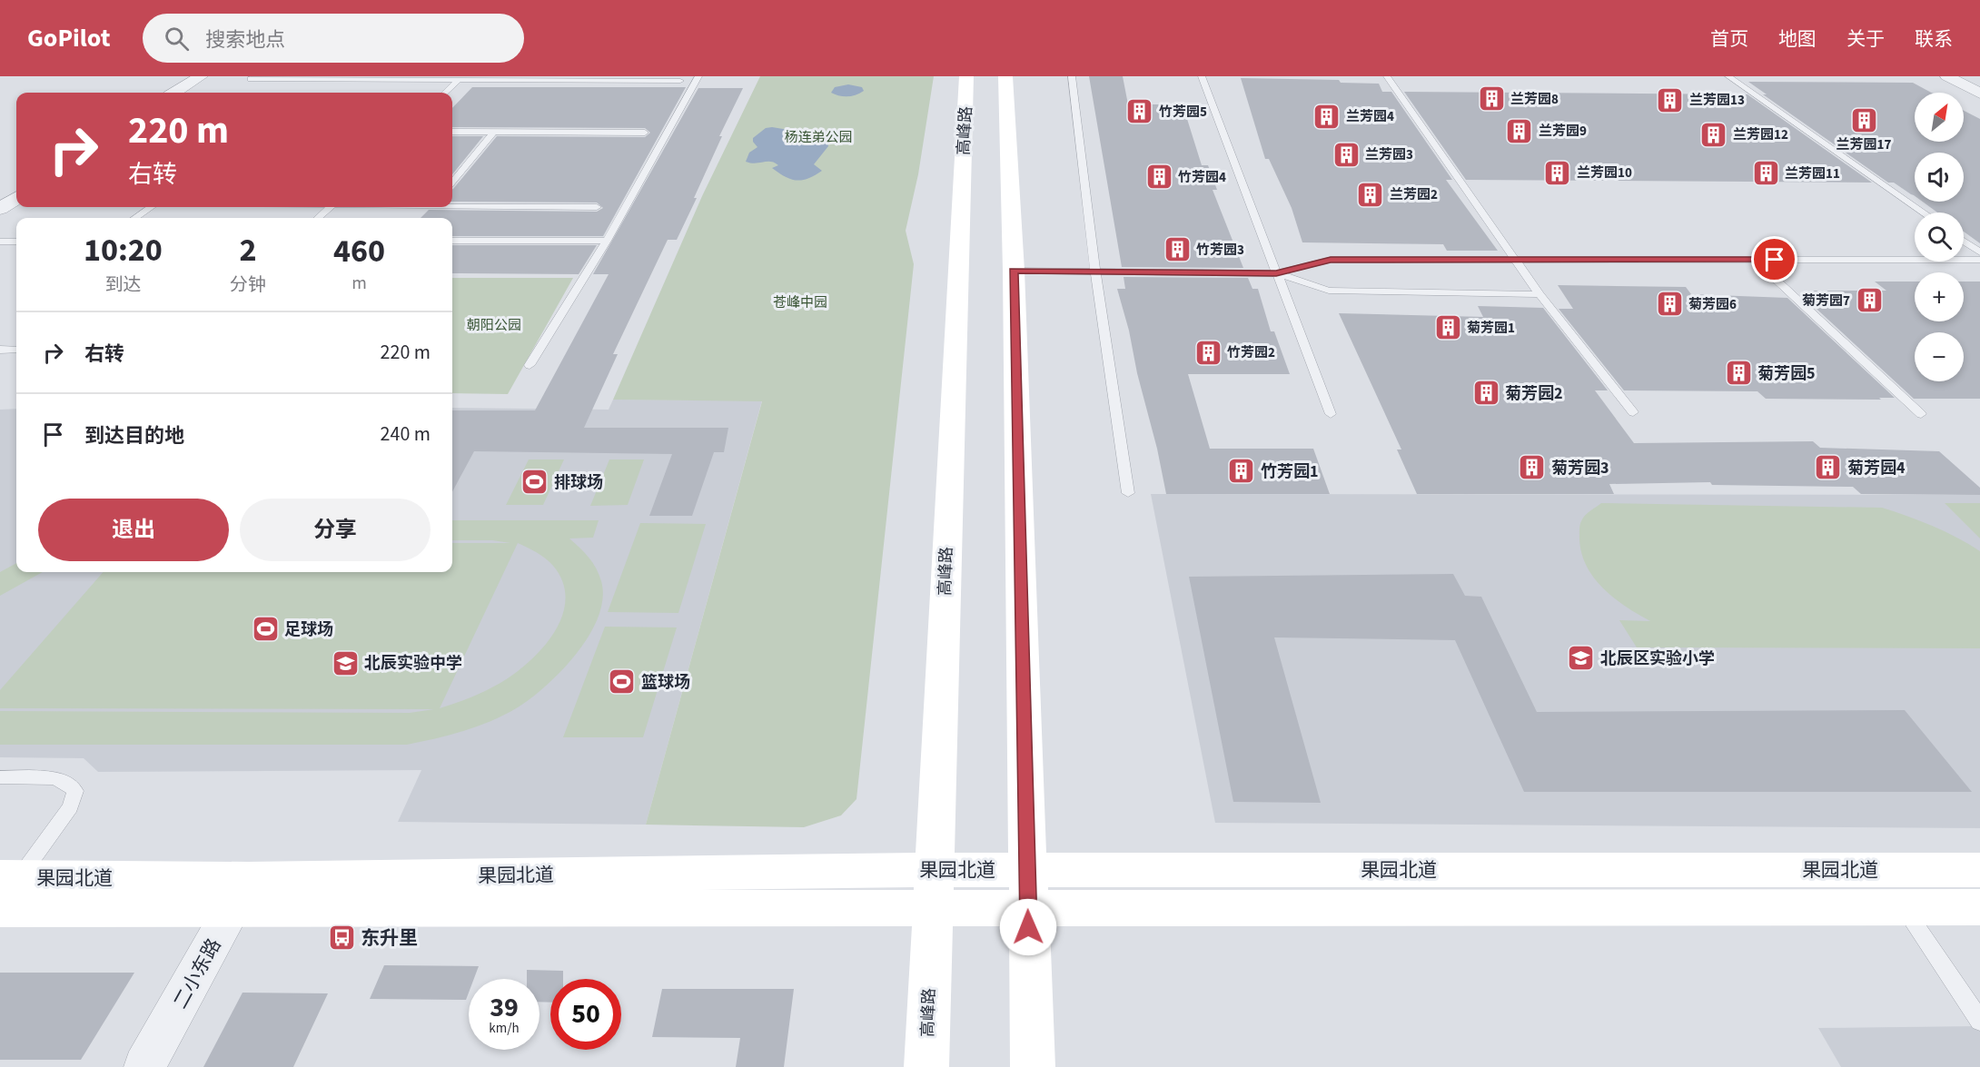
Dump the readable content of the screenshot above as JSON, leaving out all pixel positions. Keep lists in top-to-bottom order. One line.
{"streets":{"main road":["高峰路","果园北道"],"street":["二小东路"]},"crossings":[["高峰路","果园北道"],["果园北道","二小东路"]],"parks":["杨连弟公园","苍峰中园","朝阳公园"],"places":{"building":["兰芳园8","兰芳园13","竹芳园5","兰芳园4","兰芳园17","兰芳园9","兰芳园12","兰芳园3","兰芳园10","兰芳园11","竹芳园4","兰芳园2","竹芳园3","菊芳园7","菊芳园6","菊芳园1","竹芳园2","菊芳园5","菊芳园2","菊芳园3","菊芳园4","竹芳园1"],"sports":["排球场","足球场","篮球场"],"school or university":["北辰区实验小学","北辰实验中学"],"bus stop":["东升里"]},"north":"top right","page":{"header":"GoPilot","search":"搜索地点","nav":["首页","地图","关于","联系"],"map_buttons":["+","−"],"turn":["220 m","右转"],"eta":["10:20","到达","2","分钟","460","m"],"list":[{"name":"右转","value":"220 m"},{"name":"到达目的地","value":"240 m"}],"buttons":["退出","分享"],"speed":"39 km/h","limit":"50"}}
